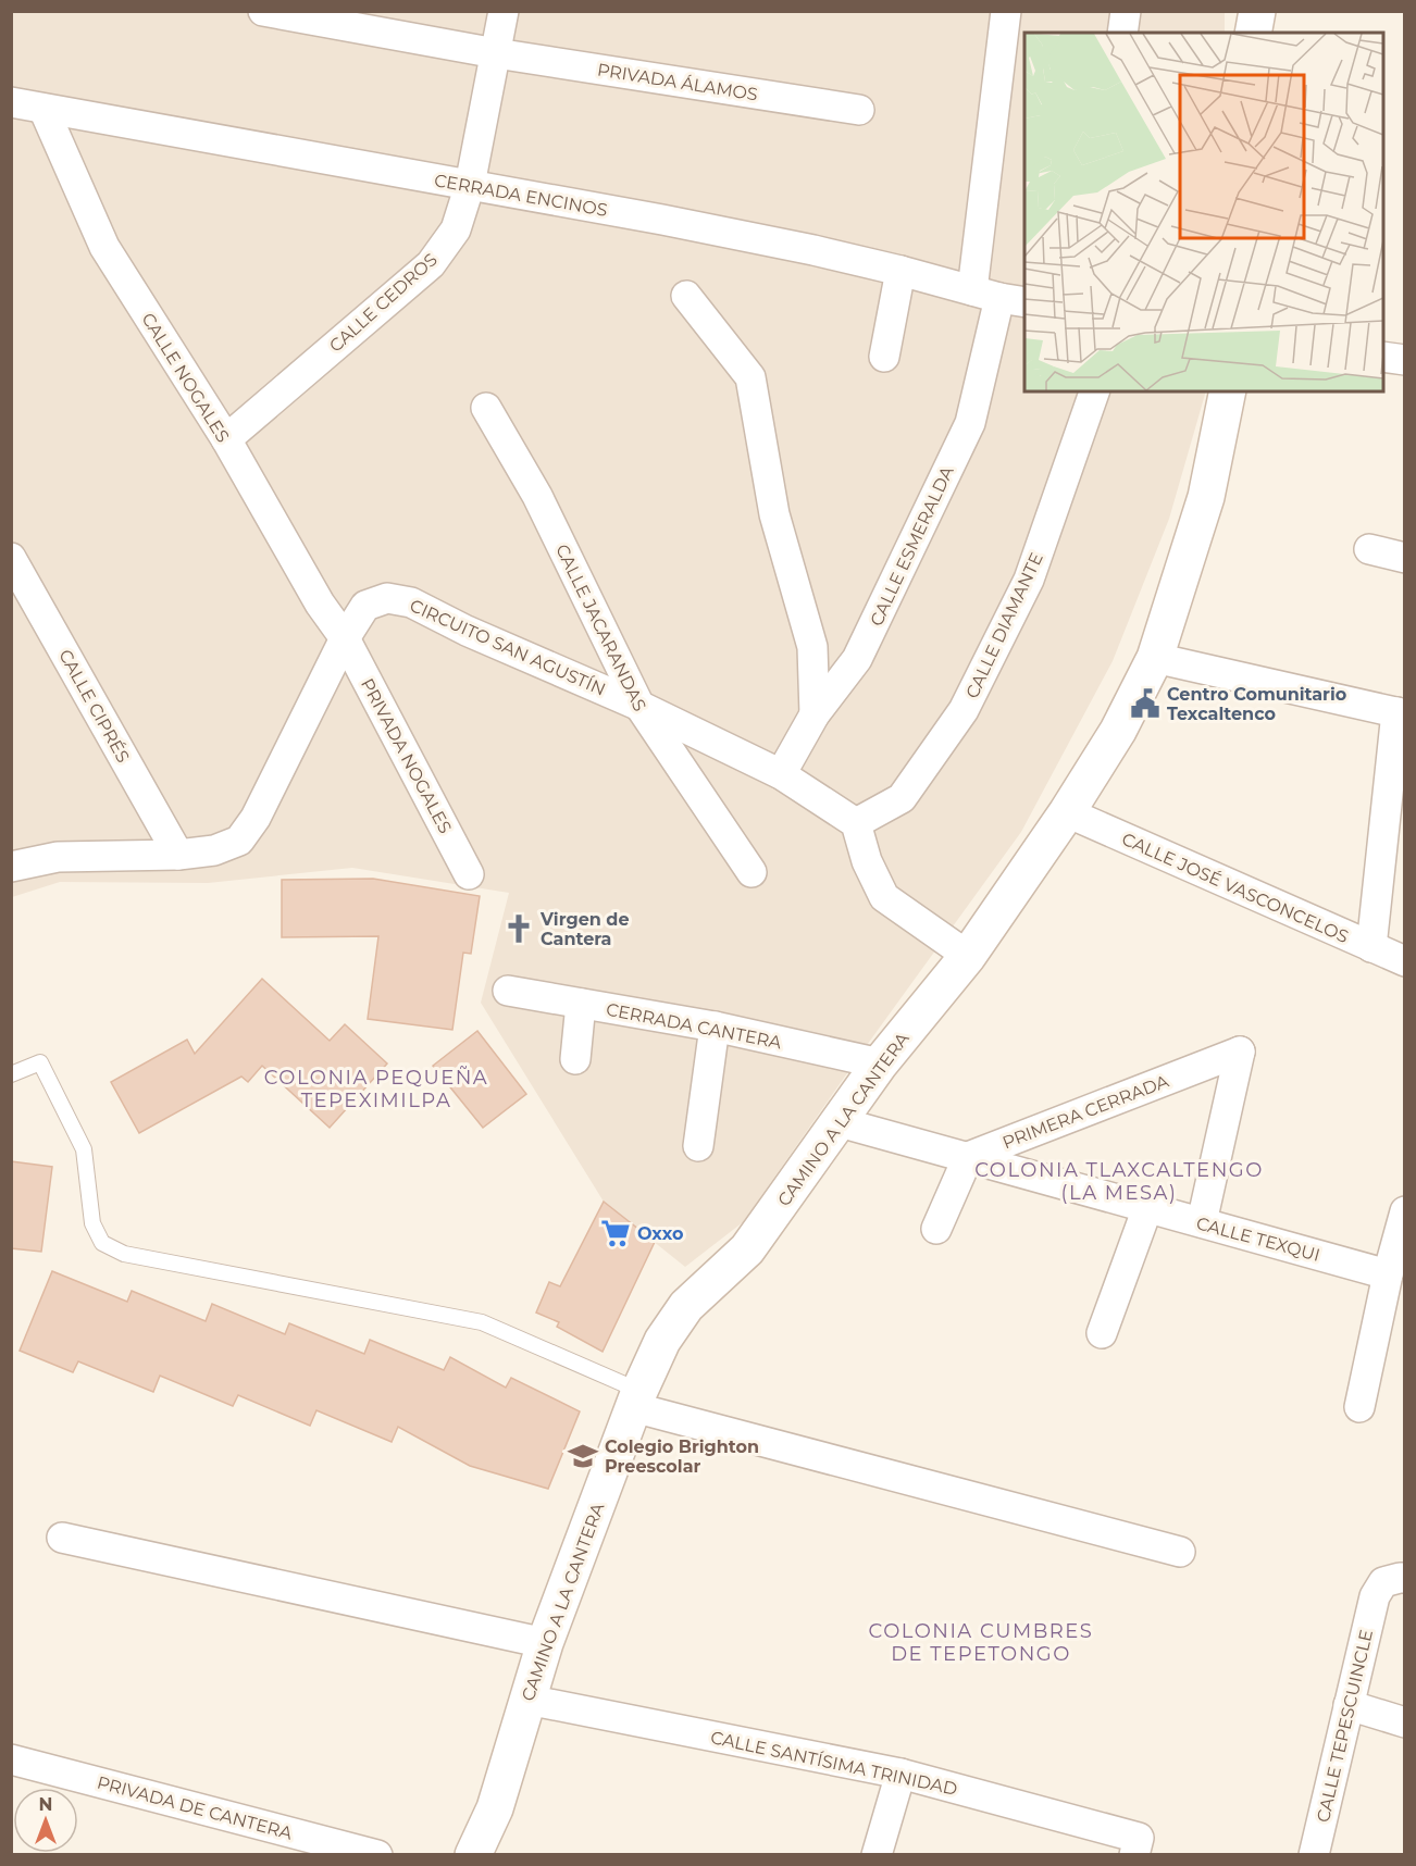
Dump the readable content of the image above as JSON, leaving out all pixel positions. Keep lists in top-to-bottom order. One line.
{"streets":{"street":["PRIVADA ÁLAMOS","CERRADA ENCINOS","CALLE CEDROS","CALLE NOGALES","CALLE ESMERALDA","CALLE DIAMANTE","CALLE JACARANDAS","CIRCUITO SAN AGUSTÍN","CALLE CIPRÉS","PRIVADA NOGALES","CALLE JOSÉ VASCONCELOS","CERRADA CANTERA","PRIMERA CERRADA","CAMINO A LA CANTERA","CALLE TEXQUI","CALLE TEPESCUINCLE","CALLE SANTÍSIMA TRINIDAD","PRIVADA DE CANTERA"]},"crossings":[["PRIVADA ÁLAMOS","CALLE CEDROS"],["CERRADA ENCINOS","CALLE CEDROS"],["CERRADA ENCINOS","CALLE NOGALES"],["CERRADA ENCINOS","CALLE ESMERALDA"],["CALLE CEDROS","CALLE NOGALES"],["CALLE NOGALES","CIRCUITO SAN AGUSTÍN"],["CALLE NOGALES","PRIVADA NOGALES"],["CALLE ESMERALDA","CIRCUITO SAN AGUSTÍN"],["CALLE DIAMANTE","CIRCUITO SAN AGUSTÍN"],["CALLE JACARANDAS","CIRCUITO SAN AGUSTÍN"],["CIRCUITO SAN AGUSTÍN","CALLE CIPRÉS"],["CIRCUITO SAN AGUSTÍN","PRIVADA NOGALES"],["CALLE JOSÉ VASCONCELOS","CAMINO A LA CANTERA"],["CERRADA CANTERA","CAMINO A LA CANTERA"],["PRIMERA CERRADA","CALLE TEXQUI"],["CAMINO A LA CANTERA","CALLE TEXQUI"],["CAMINO A LA CANTERA","CALLE SANTÍSIMA TRINIDAD"]],"districts":["COLONIA PEQUEÑA TEPEXIMILPA","COLONIA TLAXCALTENGO (LA MESA)","COLONIA CUMBRES DE TEPETONGO"],"places":{"public building":["Centro Comunitario Texcaltenco"],"church":["Virgen de Cantera"],"supermarket":["Oxxo"],"school or university":["Colegio Brighton Preescolar"]},"north":"top"}
